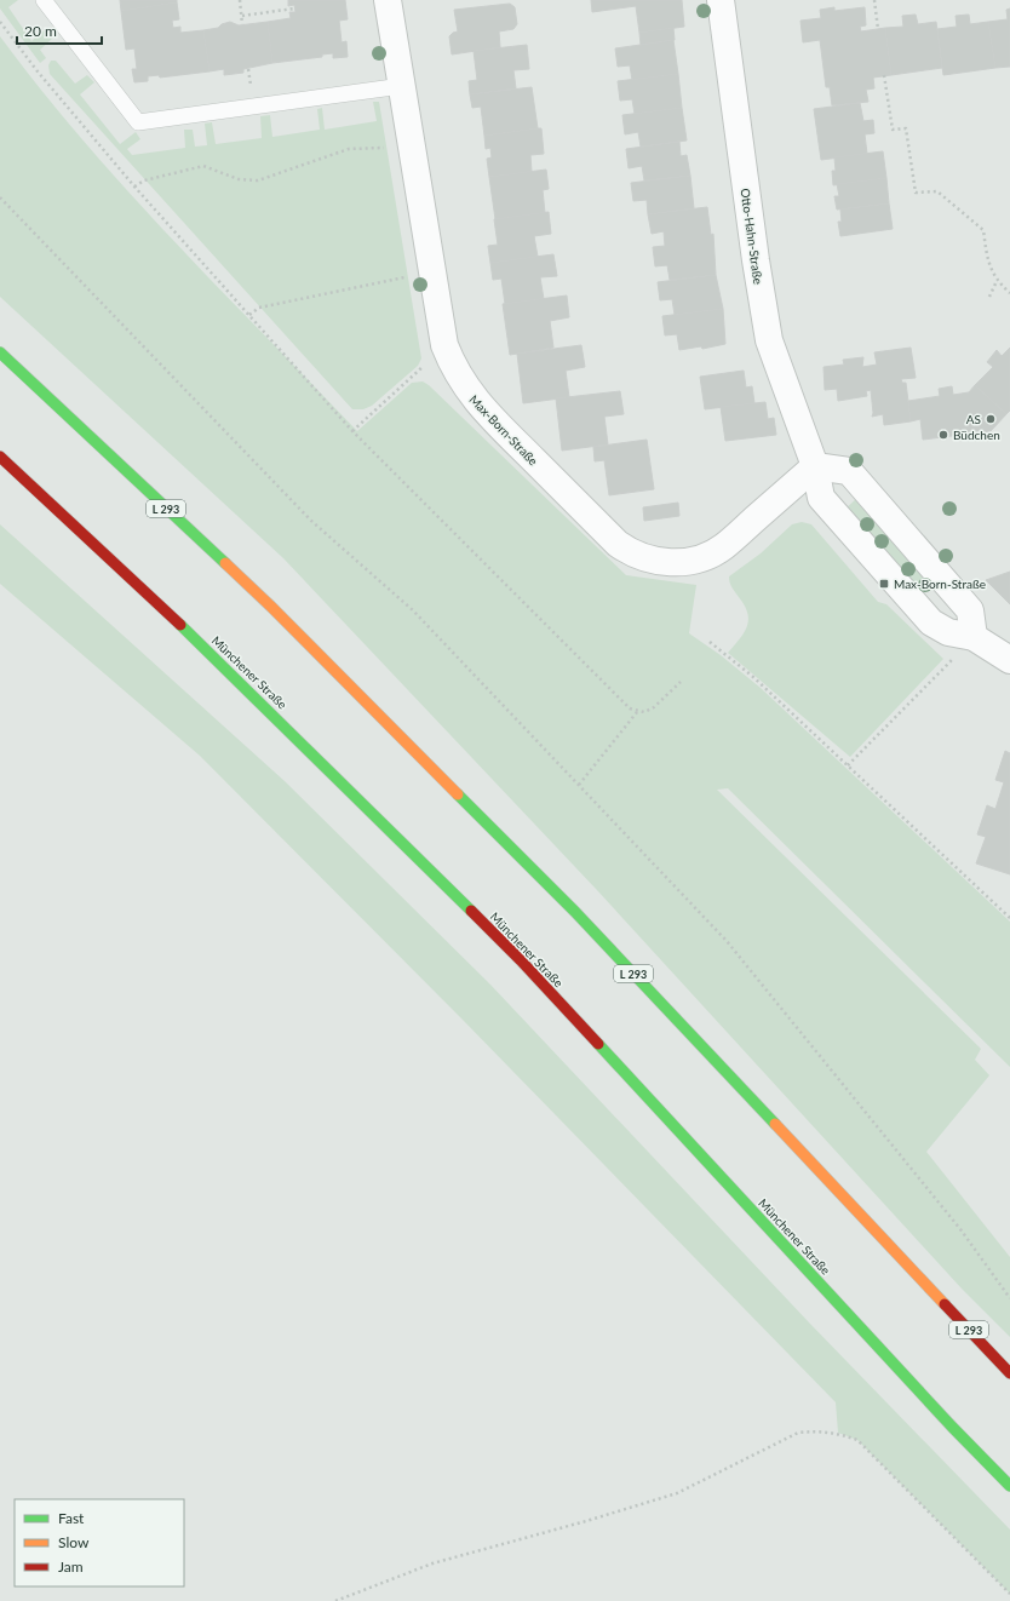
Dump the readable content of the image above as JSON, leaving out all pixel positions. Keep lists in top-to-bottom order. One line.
{"streets":{"highway":["L 293","Münchener Straße"],"street":["Otto-Hahn-Straße","Max-Born-Straße"]},"crossings":[["Otto-Hahn-Straße","Max-Born-Straße"]],"places":{"other":["AS","Büdchen"],"transit":["Max-Born-Straße"]},"legend":["Fast","Slow","Jam"],"scale_bar":"20 m"}
